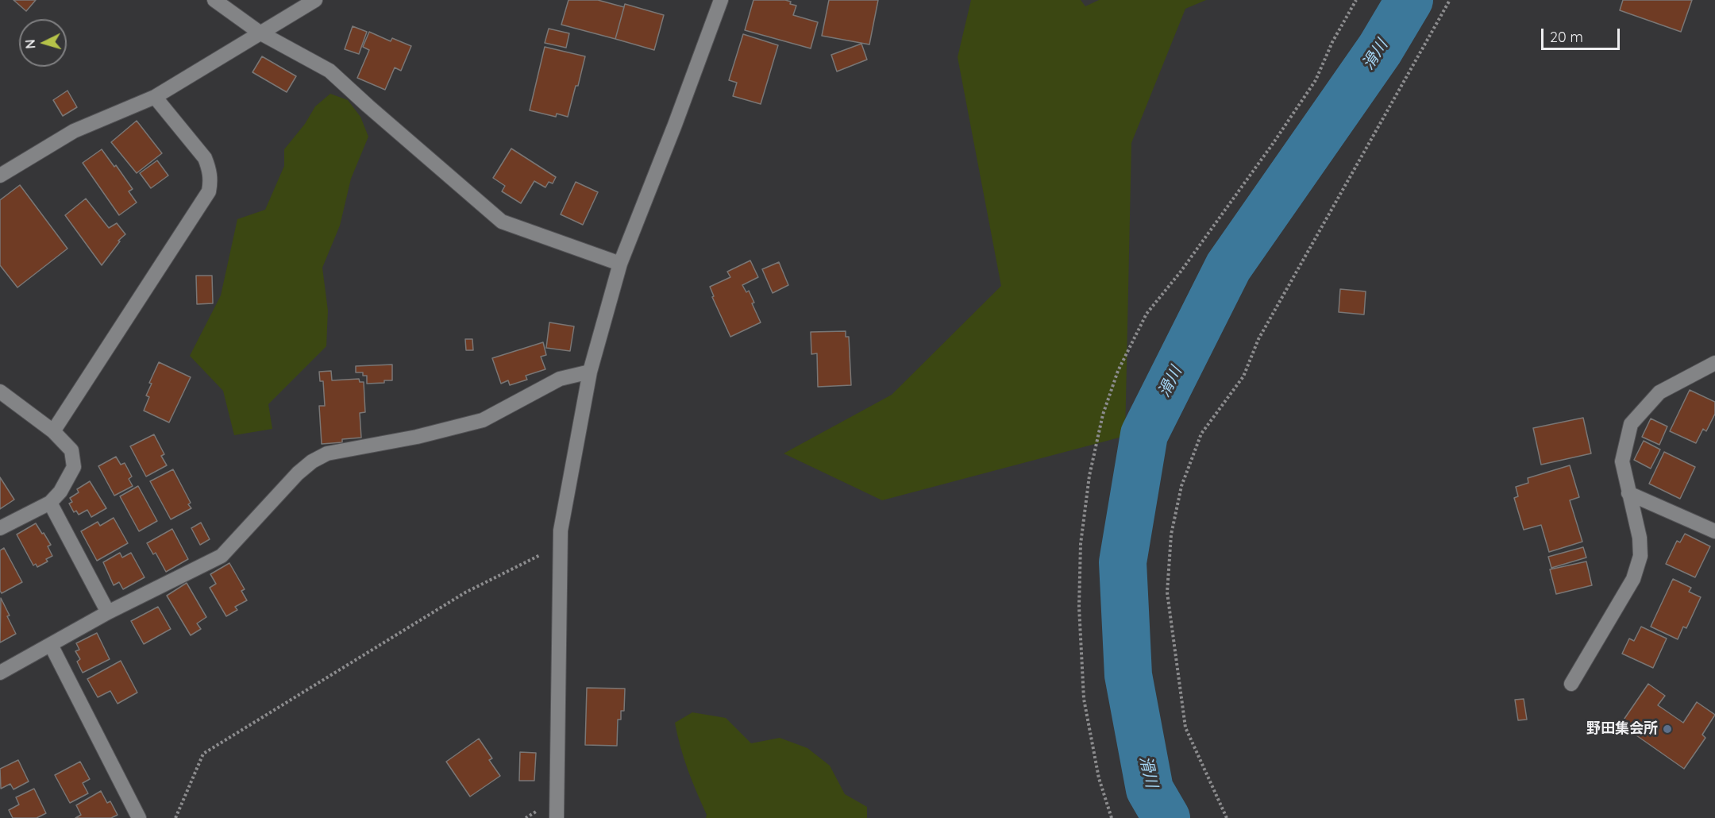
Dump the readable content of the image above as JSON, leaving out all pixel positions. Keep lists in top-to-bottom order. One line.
{"water":["滑川"],"places":["野田集会所"],"scale_bar":"20 m","north":"left"}
